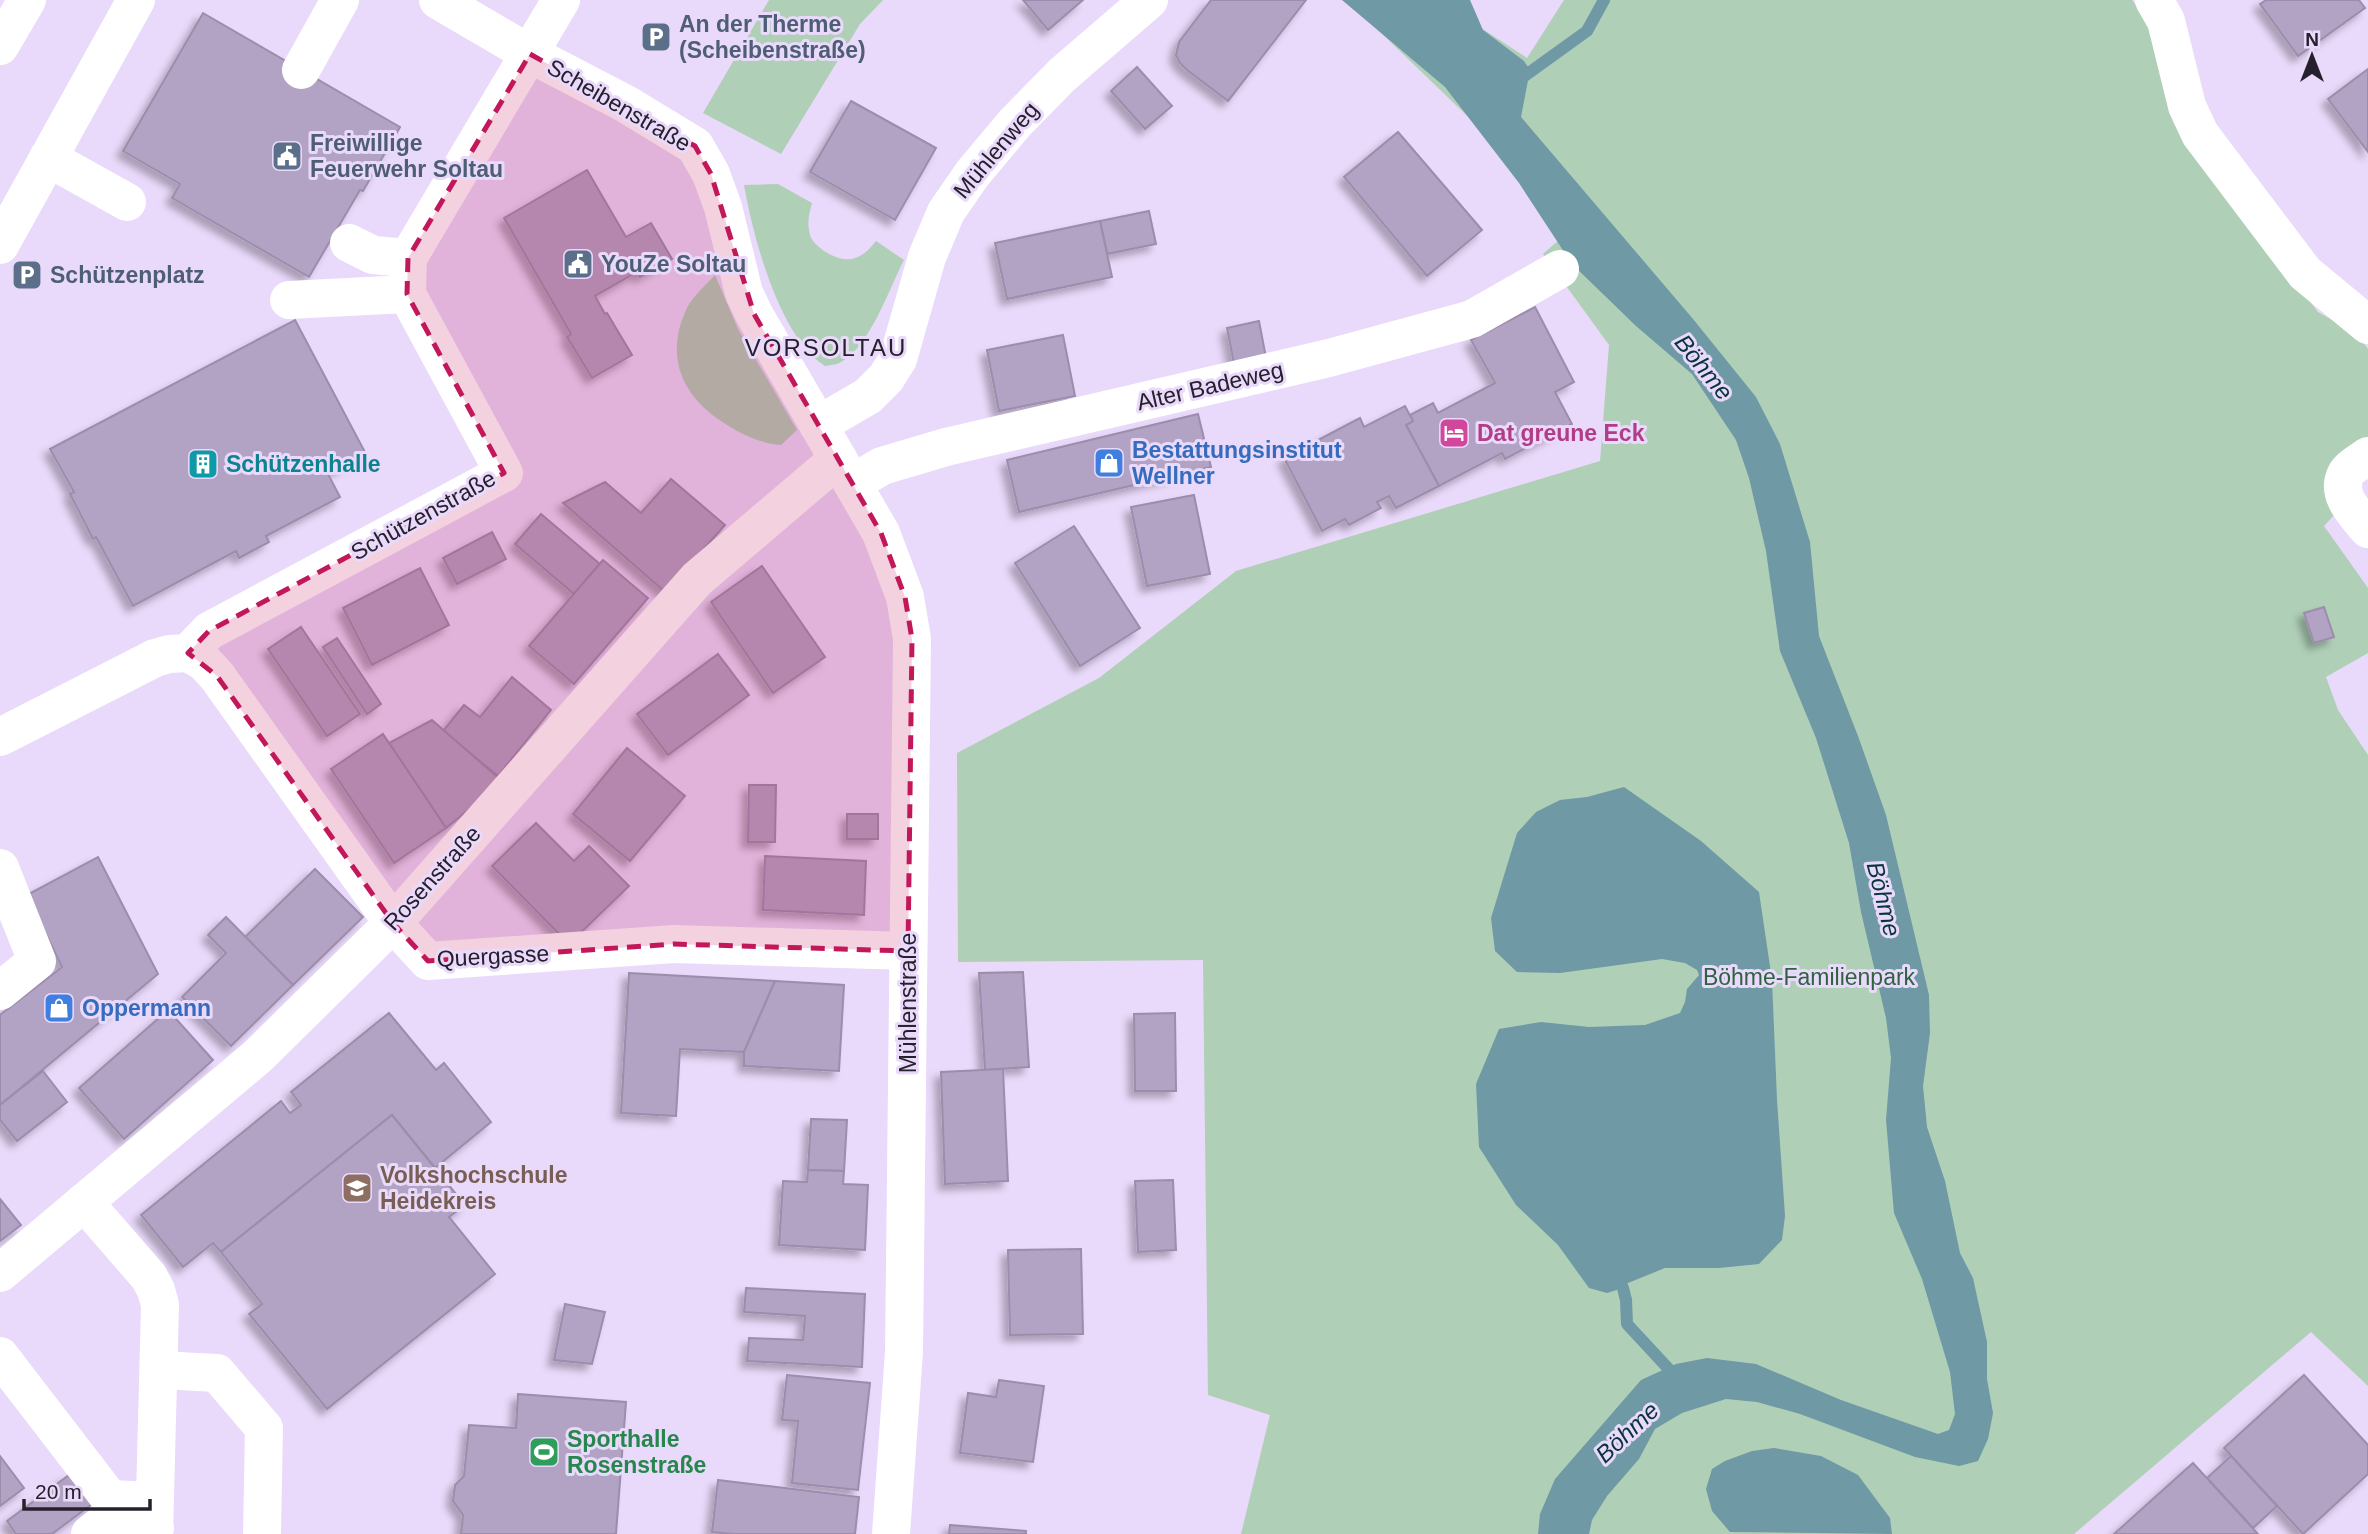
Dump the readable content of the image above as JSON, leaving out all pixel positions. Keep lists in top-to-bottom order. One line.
{"streets":{"street":["Scheibenstraße","Mühlenweg","Alter Badeweg","Schützenstraße","Rosenstraße","Quergasse","Mühlenstraße"]},"crossings":[["Scheibenstraße","Mühlenweg"],["Scheibenstraße","Alter Badeweg"],["Scheibenstraße","Rosenstraße"],["Scheibenstraße","Mühlenstraße"],["Alter Badeweg","Rosenstraße"],["Alter Badeweg","Mühlenstraße"],["Schützenstraße","Quergasse"],["Rosenstraße","Quergasse"],["Rosenstraße","Mühlenstraße"],["Quergasse","Mühlenstraße"]],"districts":["VORSOLTAU"],"water":["Böhme"],"parks":["Böhme-Familienpark"],"places":{"parking":["An der Therme (Scheibenstraße)","Schützenplatz"],"public building":["Freiwillige Feuerwehr Soltau","YouZe Soltau"],"hotel":["Dat greune Eck"],"shop":["Bestattungsinstitut Wellner","Oppermann"],"building":["Schützenhalle"],"school or university":["Volkshochschule Heidekreis"],"sports":["Sporthalle Rosenstraße"]},"scale_bar":"20 m","north":"top"}
